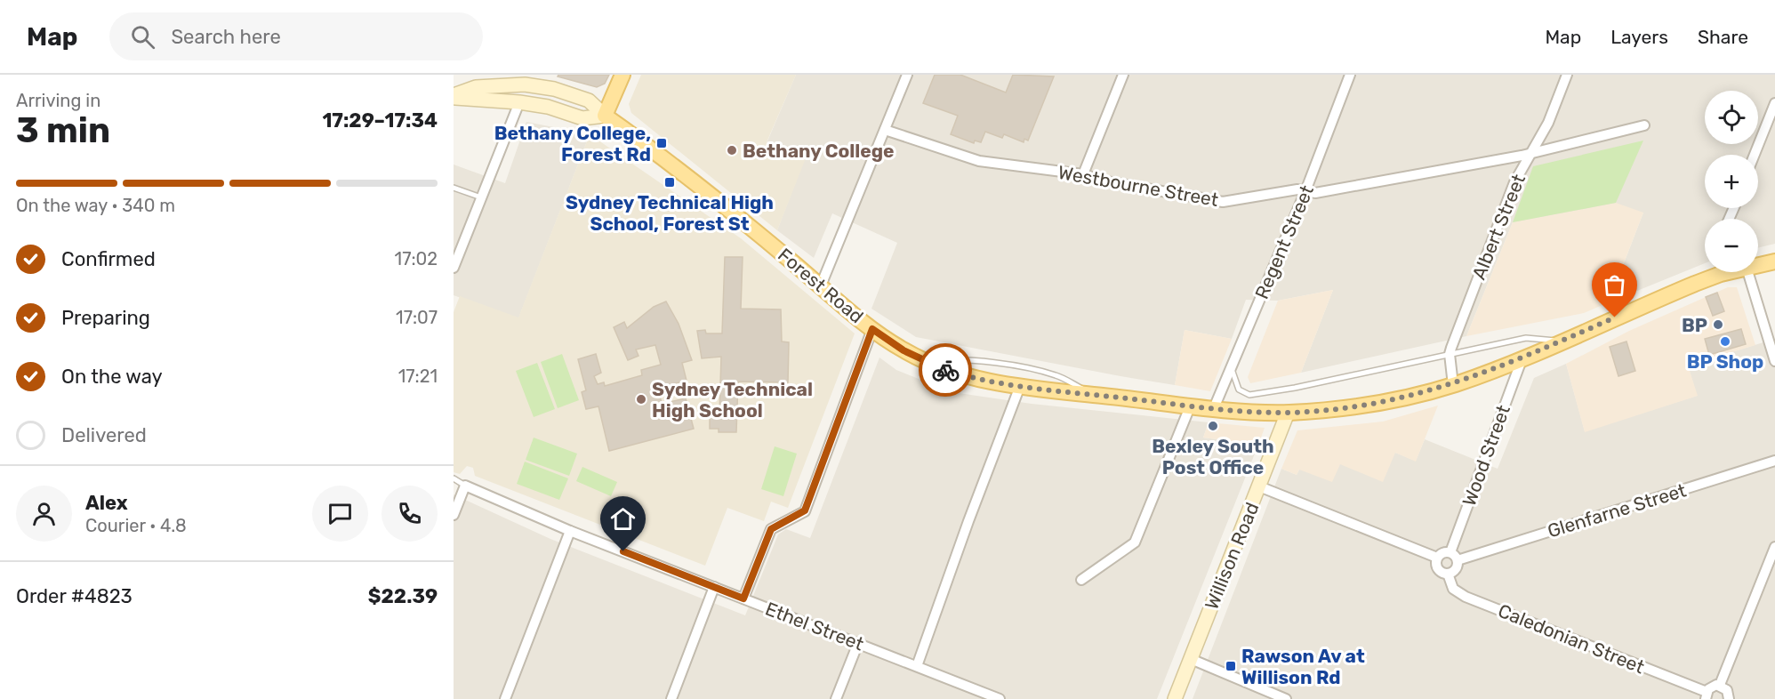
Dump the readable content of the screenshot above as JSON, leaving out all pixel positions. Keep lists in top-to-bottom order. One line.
{"streets":{"main road":["Forest Road","Willison Road"],"street":["Westbourne Street","Albert Street","Regent Street","Wood Street","Glenfarne Street","Ethel Street","Caledonian Street"]},"crossings":[["Westbourne Street","Albert Street"],["Westbourne Street","Regent Street"],["Albert Street","Forest Road"],["Regent Street","Forest Road"],["Forest Road","Wood Street"],["Forest Road","Willison Road"],["Wood Street","Glenfarne Street"],["Wood Street","Caledonian Street"],["Glenfarne Street","Caledonian Street"]],"places":{"transit":["Bethany College, Forest Rd","Sydney Technical High School, Forest St","Rawson Av at Willison Rd"],"other":["Bethany College","BP","BP Shop","Sydney Technical High School","Bexley South Post Office"]},"page":{"header":"Map","search":"Search here","nav":["Map","Layers","Share"],"heading":["3 min","Arriving in","17:29–17:34"],"panel":["Alex","Courier · 4.8","Order #4823","$22.39"],"map_buttons":["+","−"],"bar":"On the way · 340 m","list":[["Confirmed","17:02"],["Preparing","17:07"],["On the way","17:21"],"Delivered"]}}
